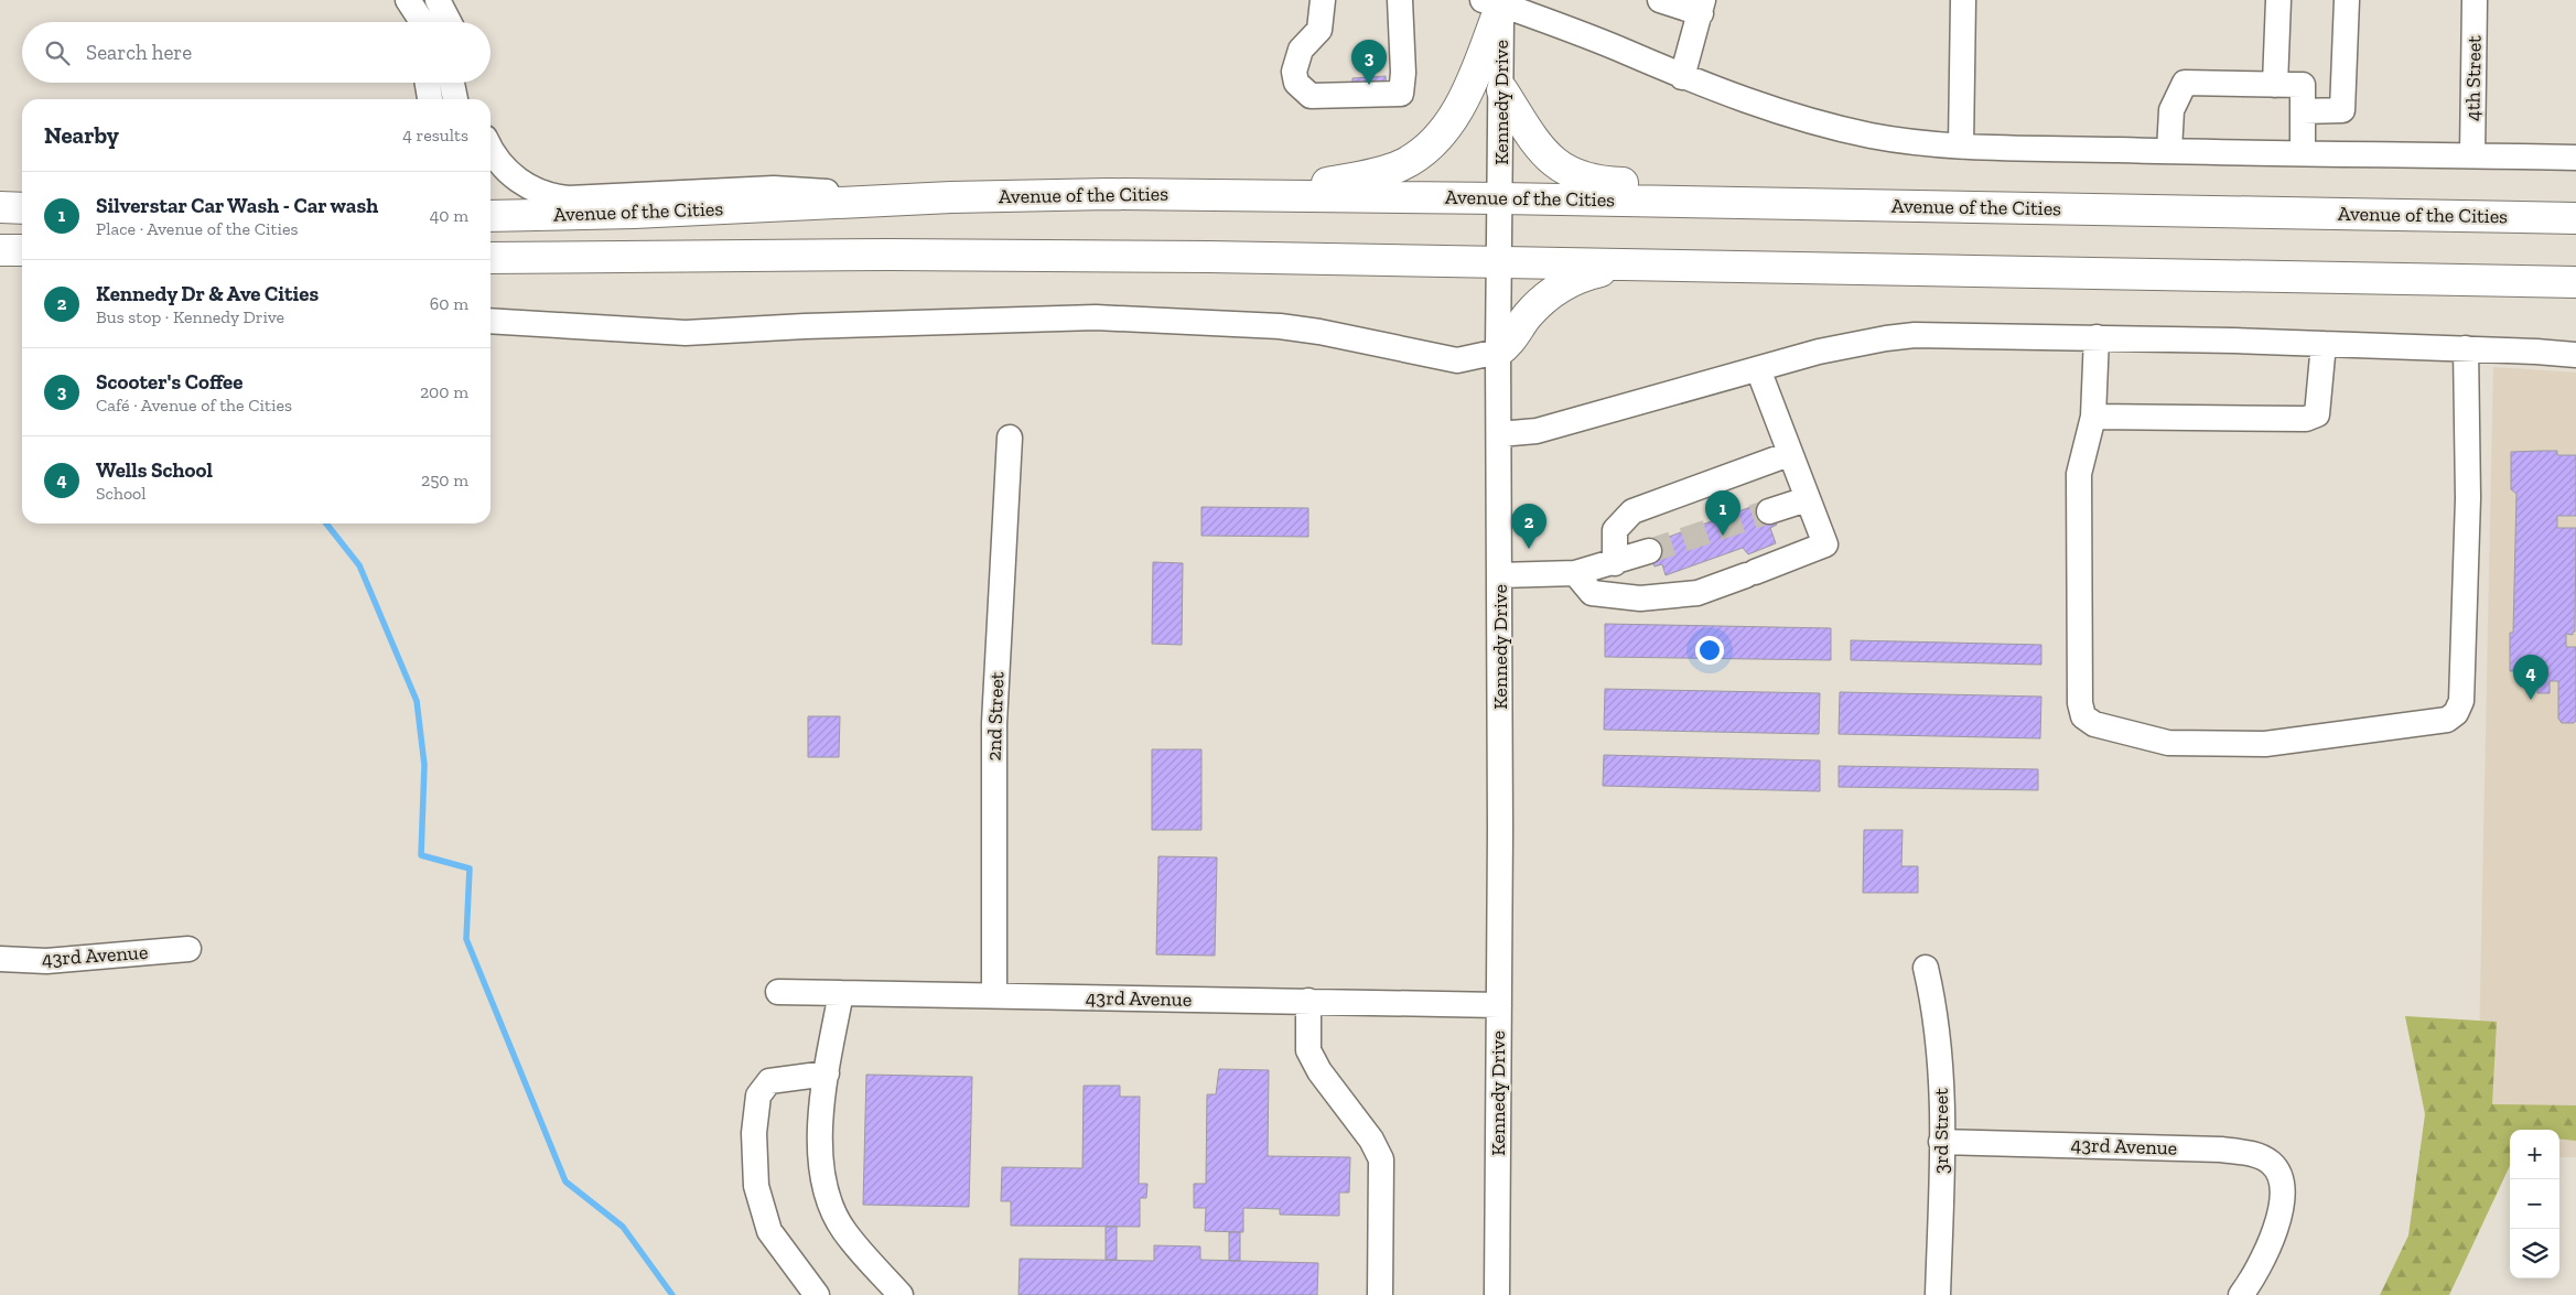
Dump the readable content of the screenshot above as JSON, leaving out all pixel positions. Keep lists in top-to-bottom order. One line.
{"streets":{"main road":["Avenue of the Cities"],"street":["4th Street","Kennedy Drive","2nd Street","43rd Avenue","3rd Street"]},"crossings":[["Kennedy Drive","Avenue of the Cities"],["Kennedy Drive","43rd Avenue"],["2nd Street","43rd Avenue"],["43rd Avenue","3rd Street"]],"page":{"search":"Search here","pins":["3","1","2","4"],"heading":["Nearby","4 results"],"list":[{"mark":"1","name":"Silverstar Car Wash - Car wash","note":"Place · Avenue of the Cities","value":"40 m"},{"mark":"2","name":"Kennedy Dr & Ave Cities","note":"Bus stop · Kennedy Drive","value":"60 m"},{"mark":"3","name":"Scooter's Coffee","note":"Café · Avenue of the Cities","value":"200 m"},{"mark":"4","name":"Wells School","note":"School","value":"250 m"}],"map_buttons":["+","−"]}}
